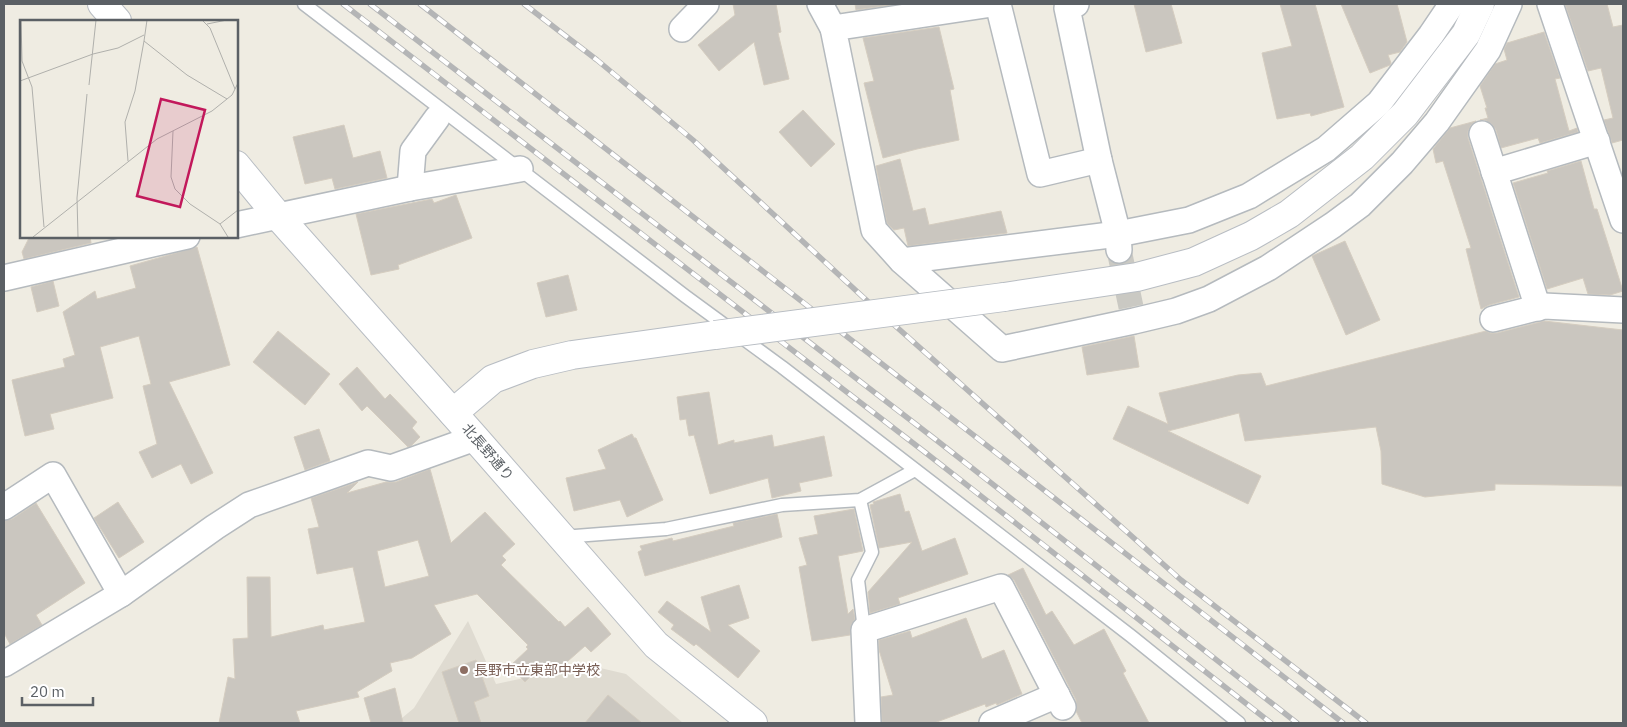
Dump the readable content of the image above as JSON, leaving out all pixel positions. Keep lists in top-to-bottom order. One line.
{"streets":{"street":["北長野通り"]},"places":["長野市立東部中学校"],"scale_bar":"20 m"}
